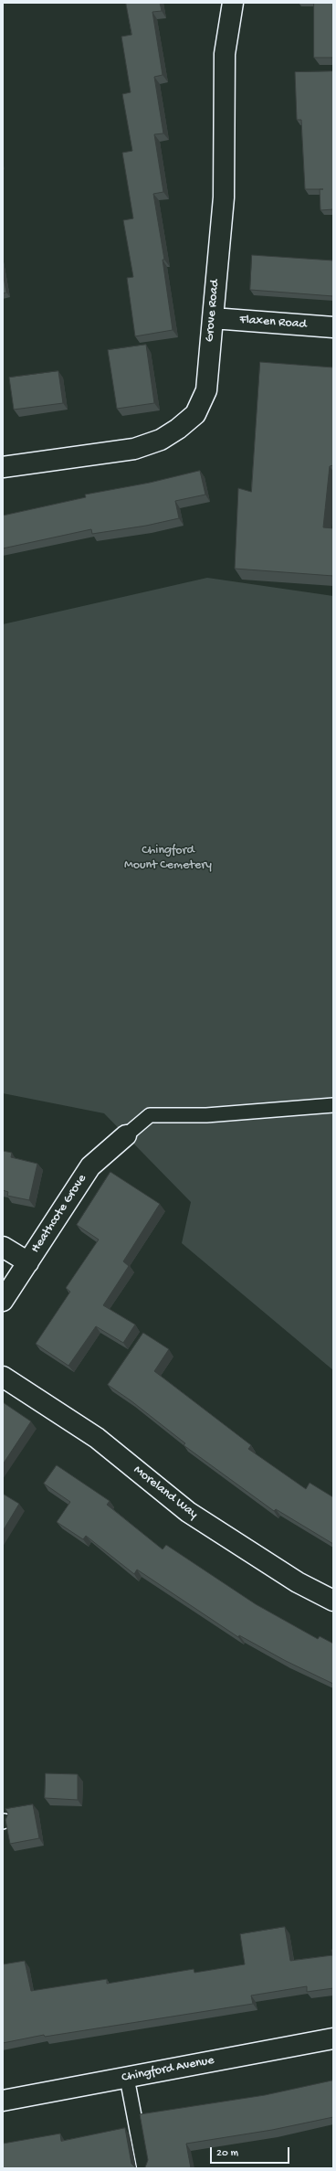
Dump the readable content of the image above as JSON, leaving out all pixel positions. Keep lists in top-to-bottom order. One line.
{"streets":{"street":["Grove Road","Flaxen Road","Heathcote Grove","Moreland Way","Chingford Avenue"]},"crossings":[["Grove Road","Flaxen Road"]],"parks":["Chingford Mount Cemetery"],"scale_bar":"20 m"}
